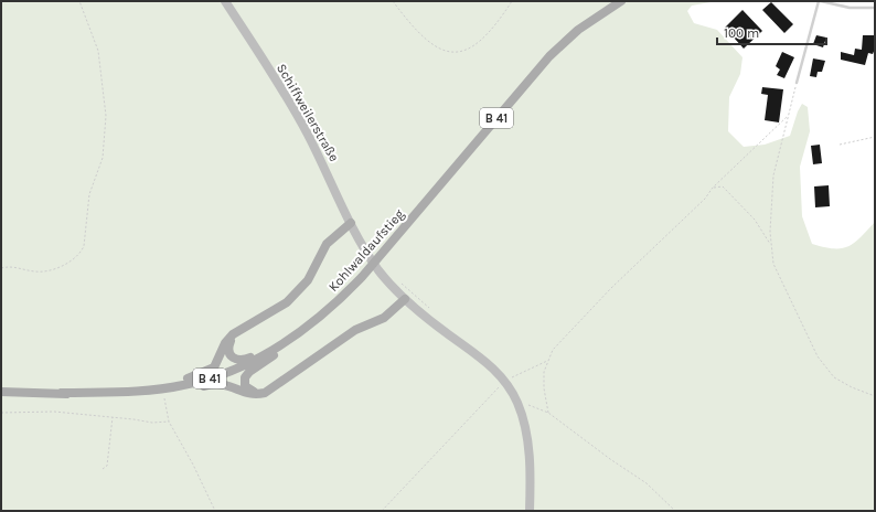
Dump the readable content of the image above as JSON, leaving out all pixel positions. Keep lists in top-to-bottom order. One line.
{"streets":{"main road":["B 41","Kohlwaldaufstieg"],"street":["Schiffweilerstraße"]},"crossings":[["B 41","Kohlwaldaufstieg"]],"scale_bar":"100 m"}
